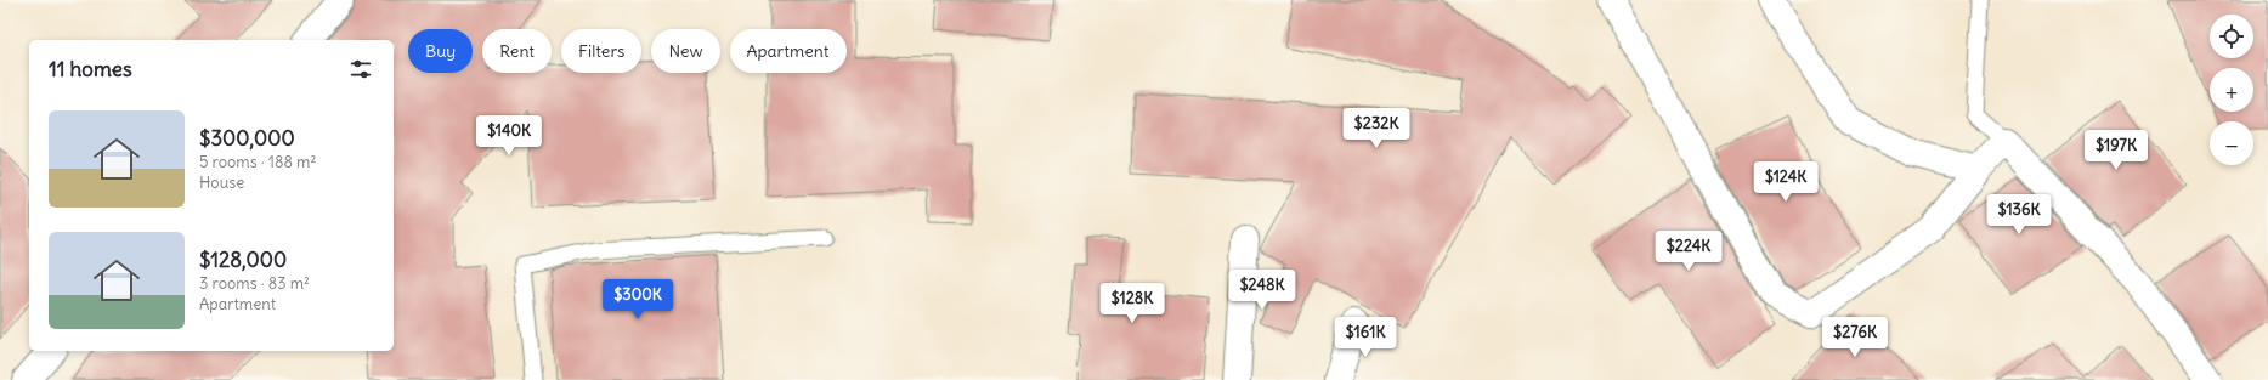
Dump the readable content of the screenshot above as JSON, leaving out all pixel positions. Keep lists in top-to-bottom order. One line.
{"page":{"map_buttons":["+","−"],"chip":["Buy","Rent","Filters","New","Apartment"],"heading":"11 homes","list":[{"name":"$300,000","note":"5 rooms · 188 m² · House"},{"name":"$128,000","note":"3 rooms · 83 m² · Apartment"}],"price":["$232K","$140K","$197K","$124K","$136K","$224K","$248K","$300K","$128K","$161K","$276K"]}}
